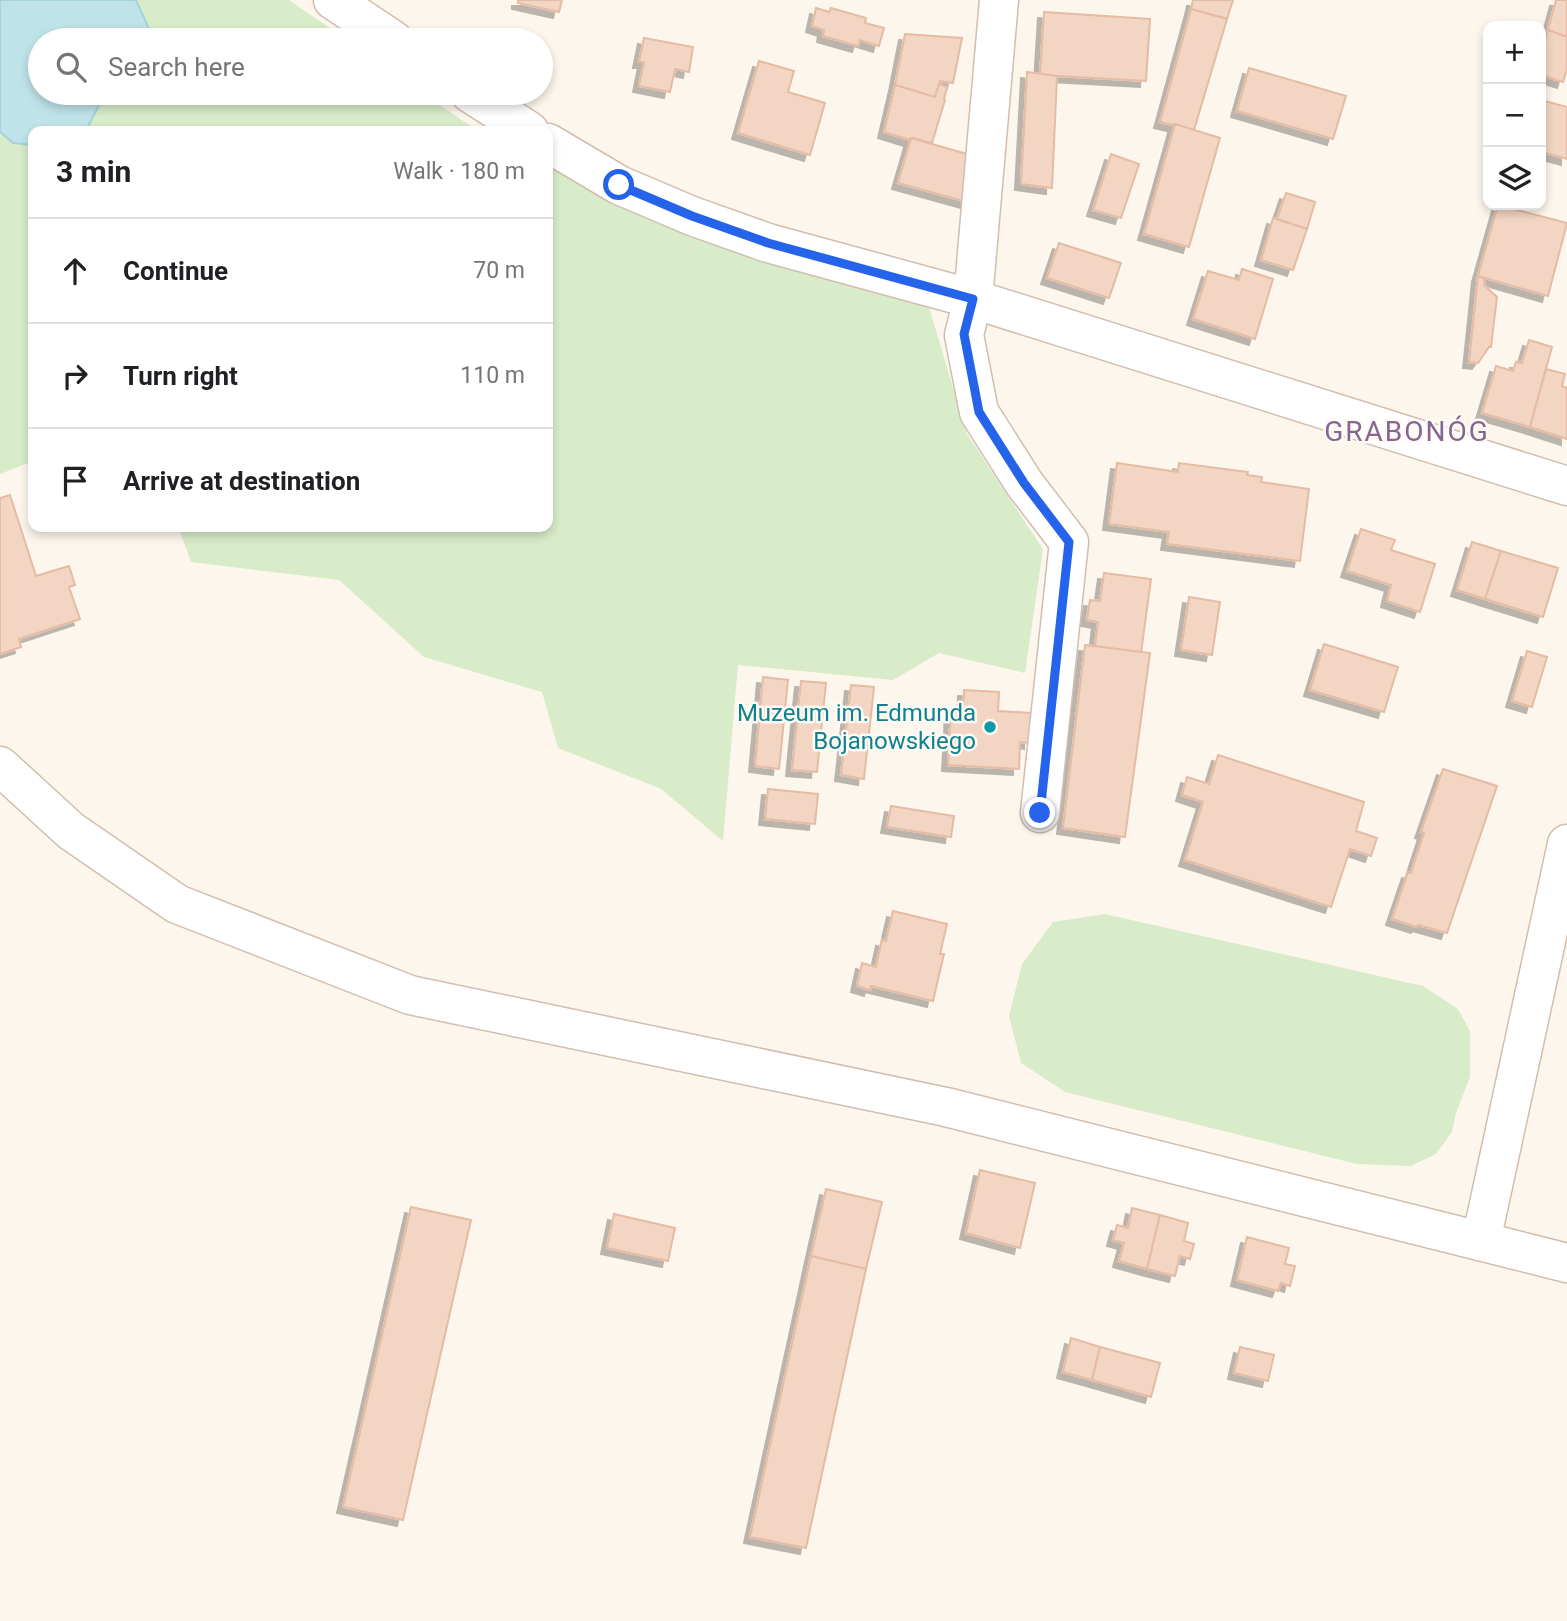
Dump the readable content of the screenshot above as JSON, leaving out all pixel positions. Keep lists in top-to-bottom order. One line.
{"districts":["GRABONÓG"],"places":["Muzeum im. Edmunda Bojanowskiego"],"page":{"map_buttons":["+","−"],"search":"Search here","heading":["3 min","Walk · 180 m"],"list":[["Continue","70 m"],["Turn right","110 m"],"Arrive at destination"]}}
